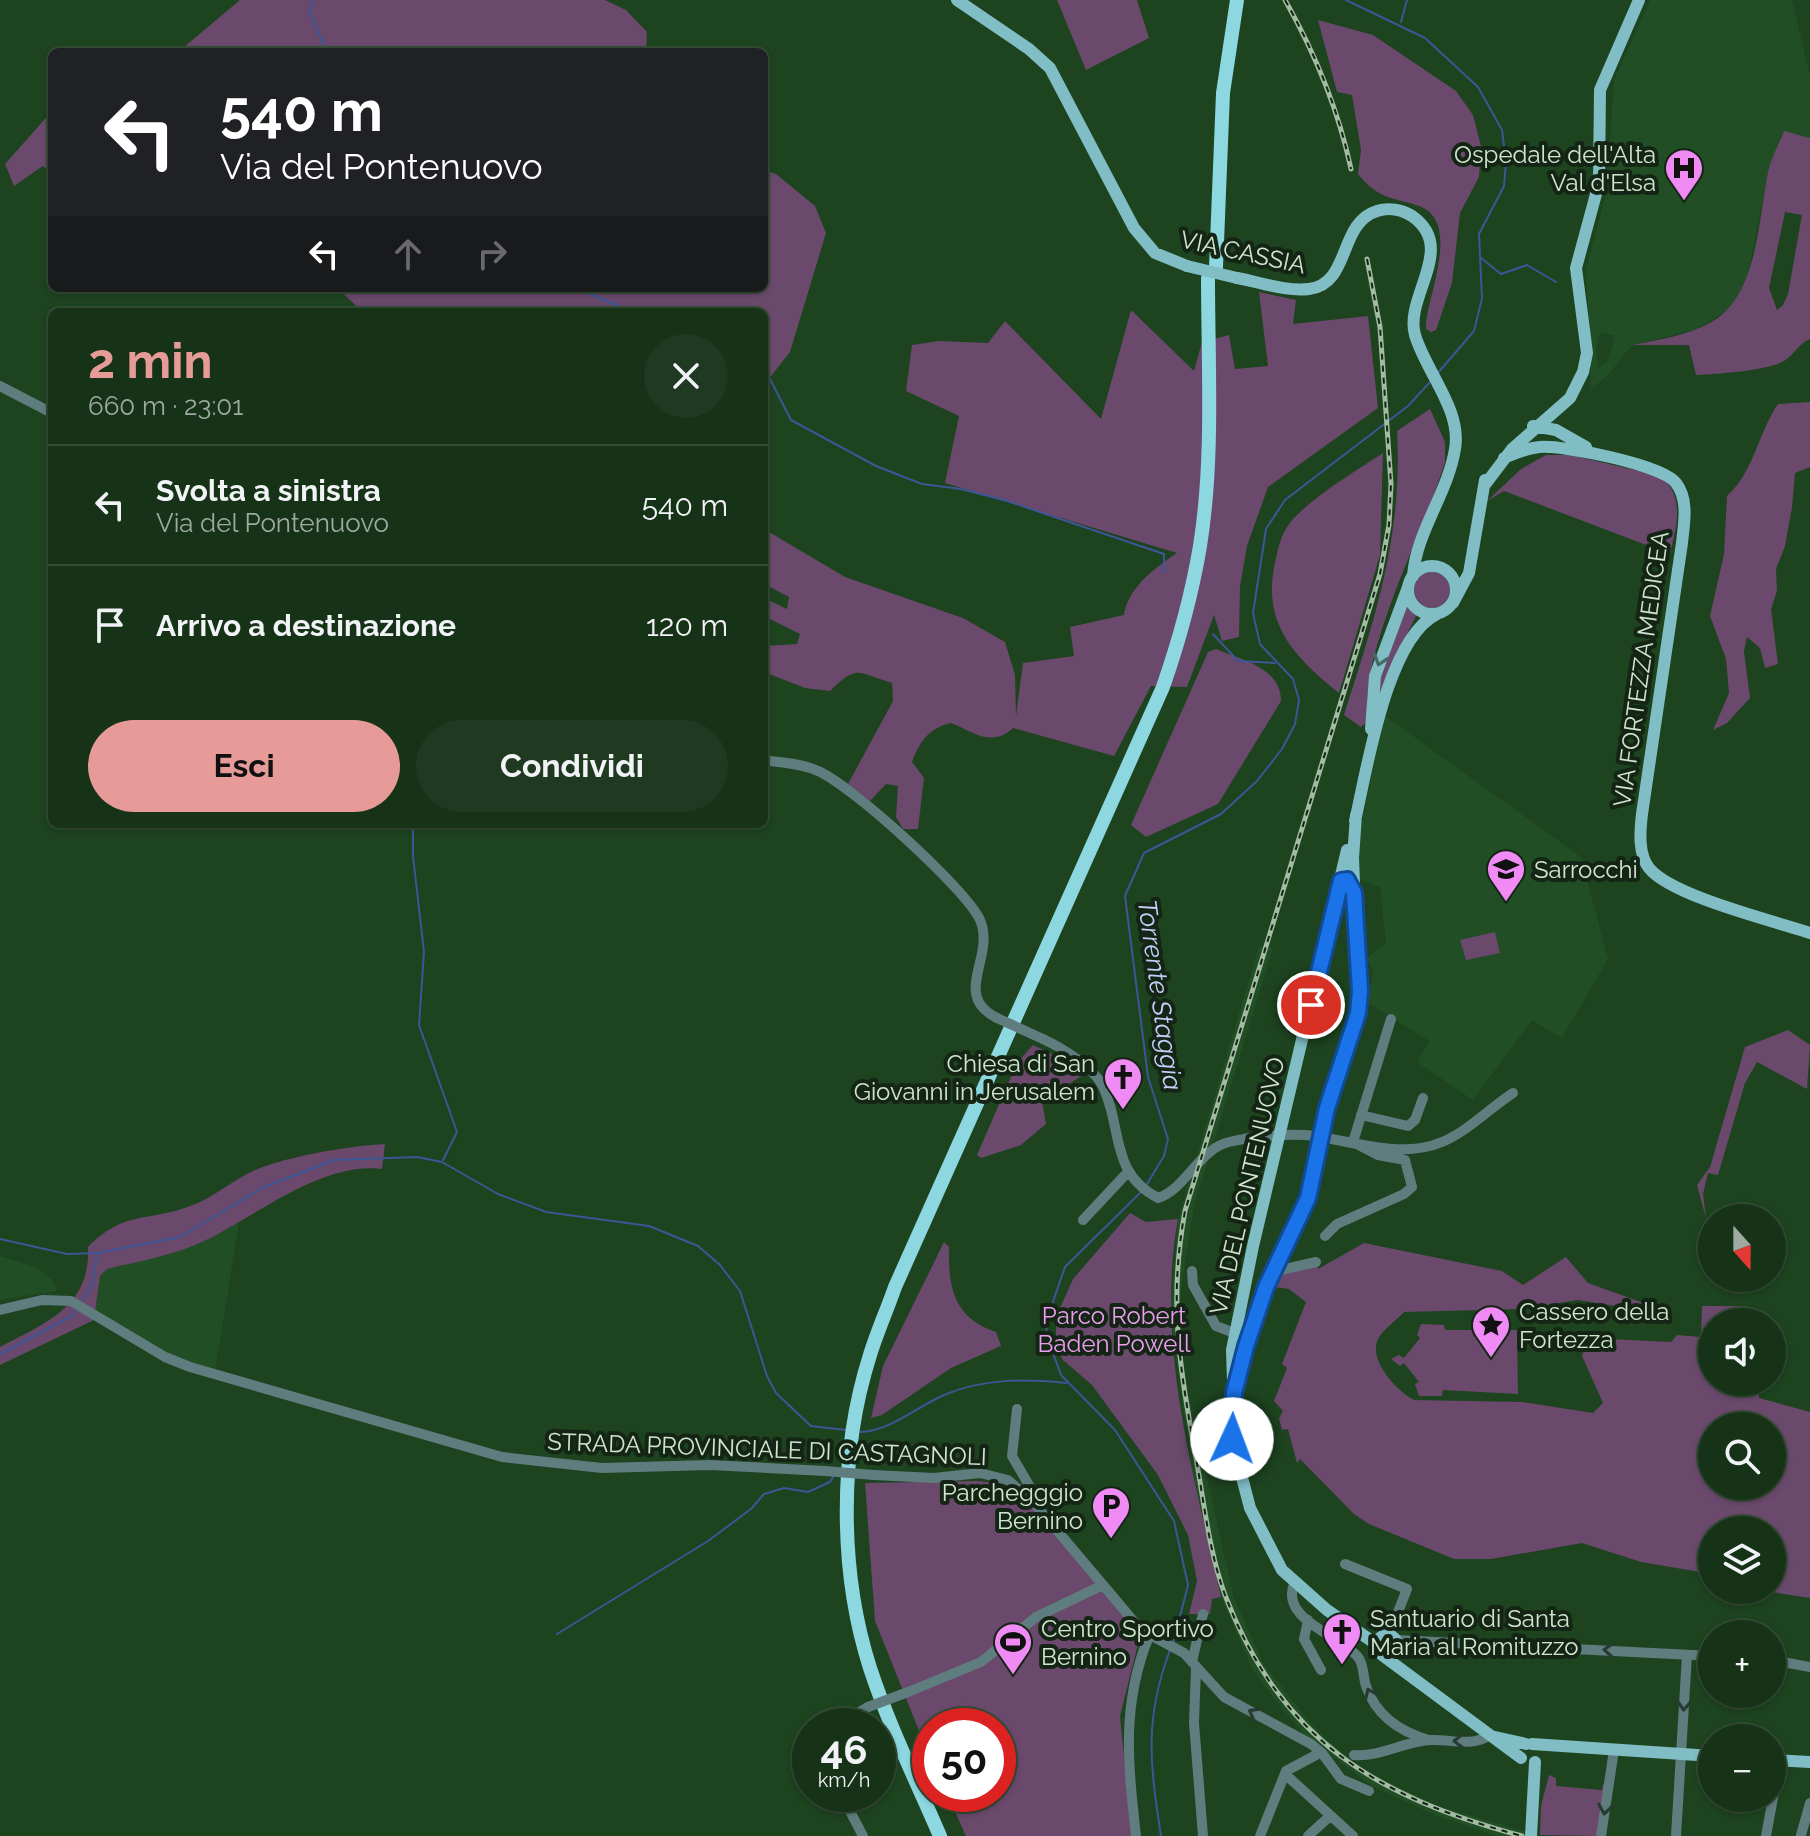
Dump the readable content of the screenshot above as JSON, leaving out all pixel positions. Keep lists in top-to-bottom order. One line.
{"streets":{"main road":["VIA CASSIA","VIA FORTEZZA MEDICEA","VIA DEL PONTENUOVO"],"street":["STRADA PROVINCIALE DI CASTAGNOLI"]},"crossings":[["VIA CASSIA","VIA DEL PONTENUOVO"]],"water":["Torrente Staggia"],"parks":["Parco Robert Baden Powell"],"places":{"hospital":["Ospedale dell'Alta Val d'Elsa"],"school or university":["Sarrocchi"],"church":["Chiesa di San Giovanni in Jerusalem","Santuario di Santa Maria al Romituzzo"],"place":["Cassero della Fortezza"],"parking":["Parchegggio Bernino"],"sports":["Centro Sportivo Bernino"]},"north":"bottom","page":{"turn":["540 m","Via del Pontenuovo"],"heading":["2 min","660 m · 23:01"],"list":[{"name":"Svolta a sinistra","note":"Via del Pontenuovo","value":"540 m"},{"name":"Arrivo a destinazione","value":"120 m"}],"buttons":["Esci","Condividi"],"map_buttons":["+","−"],"speed":"46 km/h","limit":"50"}}
